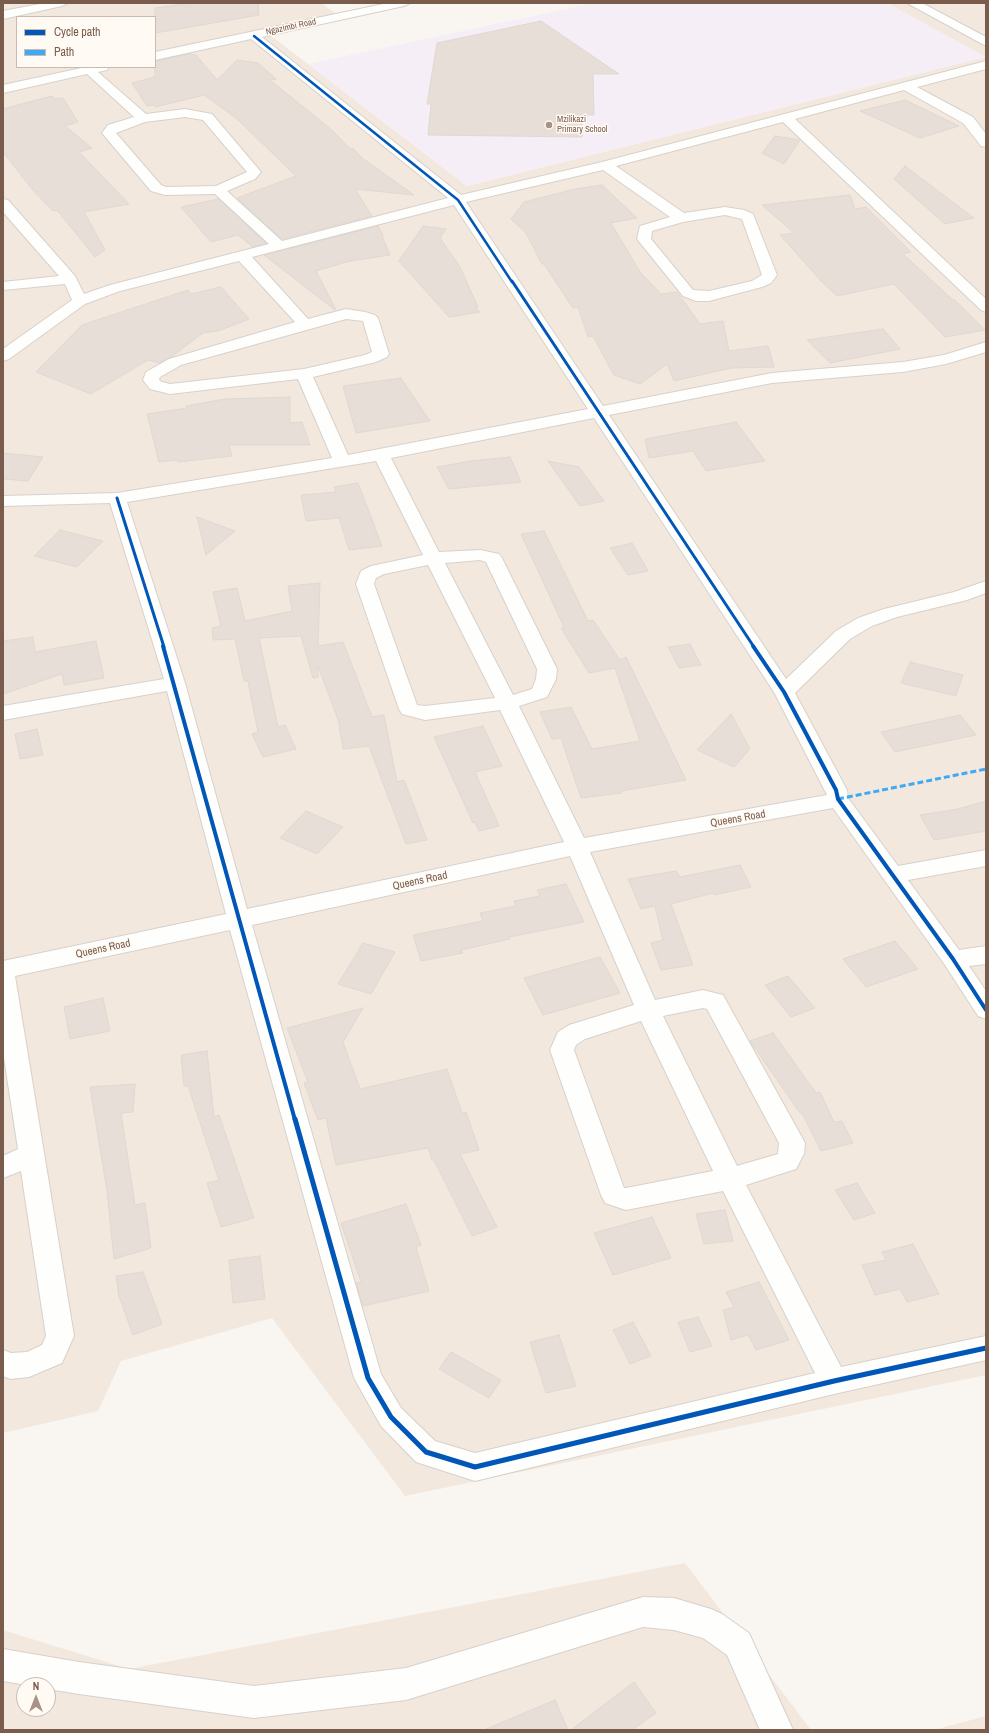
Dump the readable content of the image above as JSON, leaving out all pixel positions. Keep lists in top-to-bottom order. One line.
{"streets":{"street":["Ngazimbi Road","Queens Road"]},"places":["Mzilikazi Primary School"],"legend":["Cycle path","Path"],"north":"top"}
